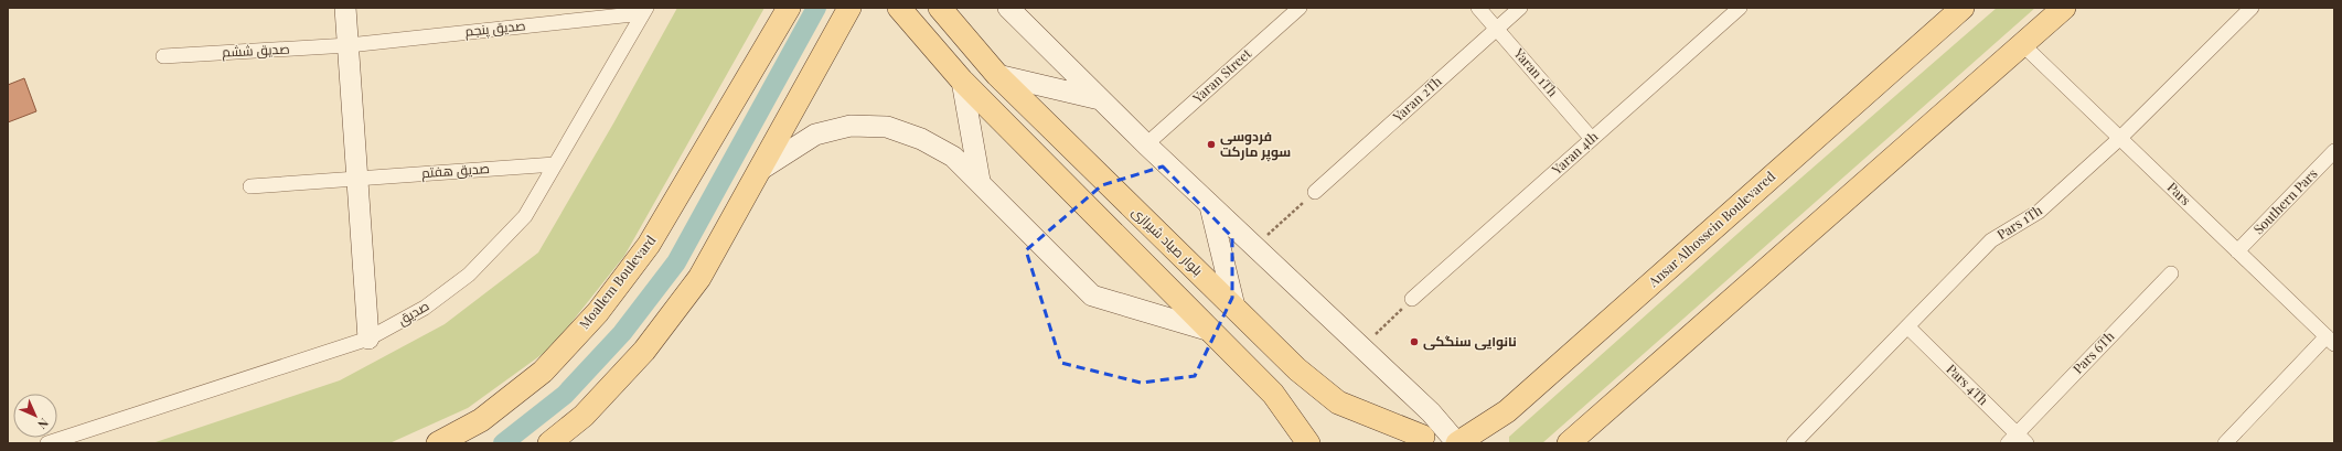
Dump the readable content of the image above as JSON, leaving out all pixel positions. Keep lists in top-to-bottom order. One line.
{"streets":{"main road":["Ansar Alhossein Boulevared","بلوار صیاد شیرازی","Moallem Boulevard"],"street":["صدیق پنجم","صدیق ششم","Yaran 1Th","Yaran Street","Yaran 2Th","Yaran 4th","صدیق هفتم","Pars","Southern Pars","Pars 1Th","صدیق","Pars 6Th","Pars 4Th"]},"crossings":[["صدیق پنجم","صدیق ششم"],["صدیق پنجم","صدیق"],["Yaran 1Th","Yaran 2Th"],["Yaran 1Th","Yaran 4th"],["صدیق هفتم","صدیق"],["Pars","Southern Pars"],["Pars","Pars 1Th"],["Pars 1Th","Pars 4Th"],["Pars 6Th","Pars 4Th"]],"places":["فردوسی سوپر مارکت","نانوایی سنگکی"],"north":"bottom right"}
